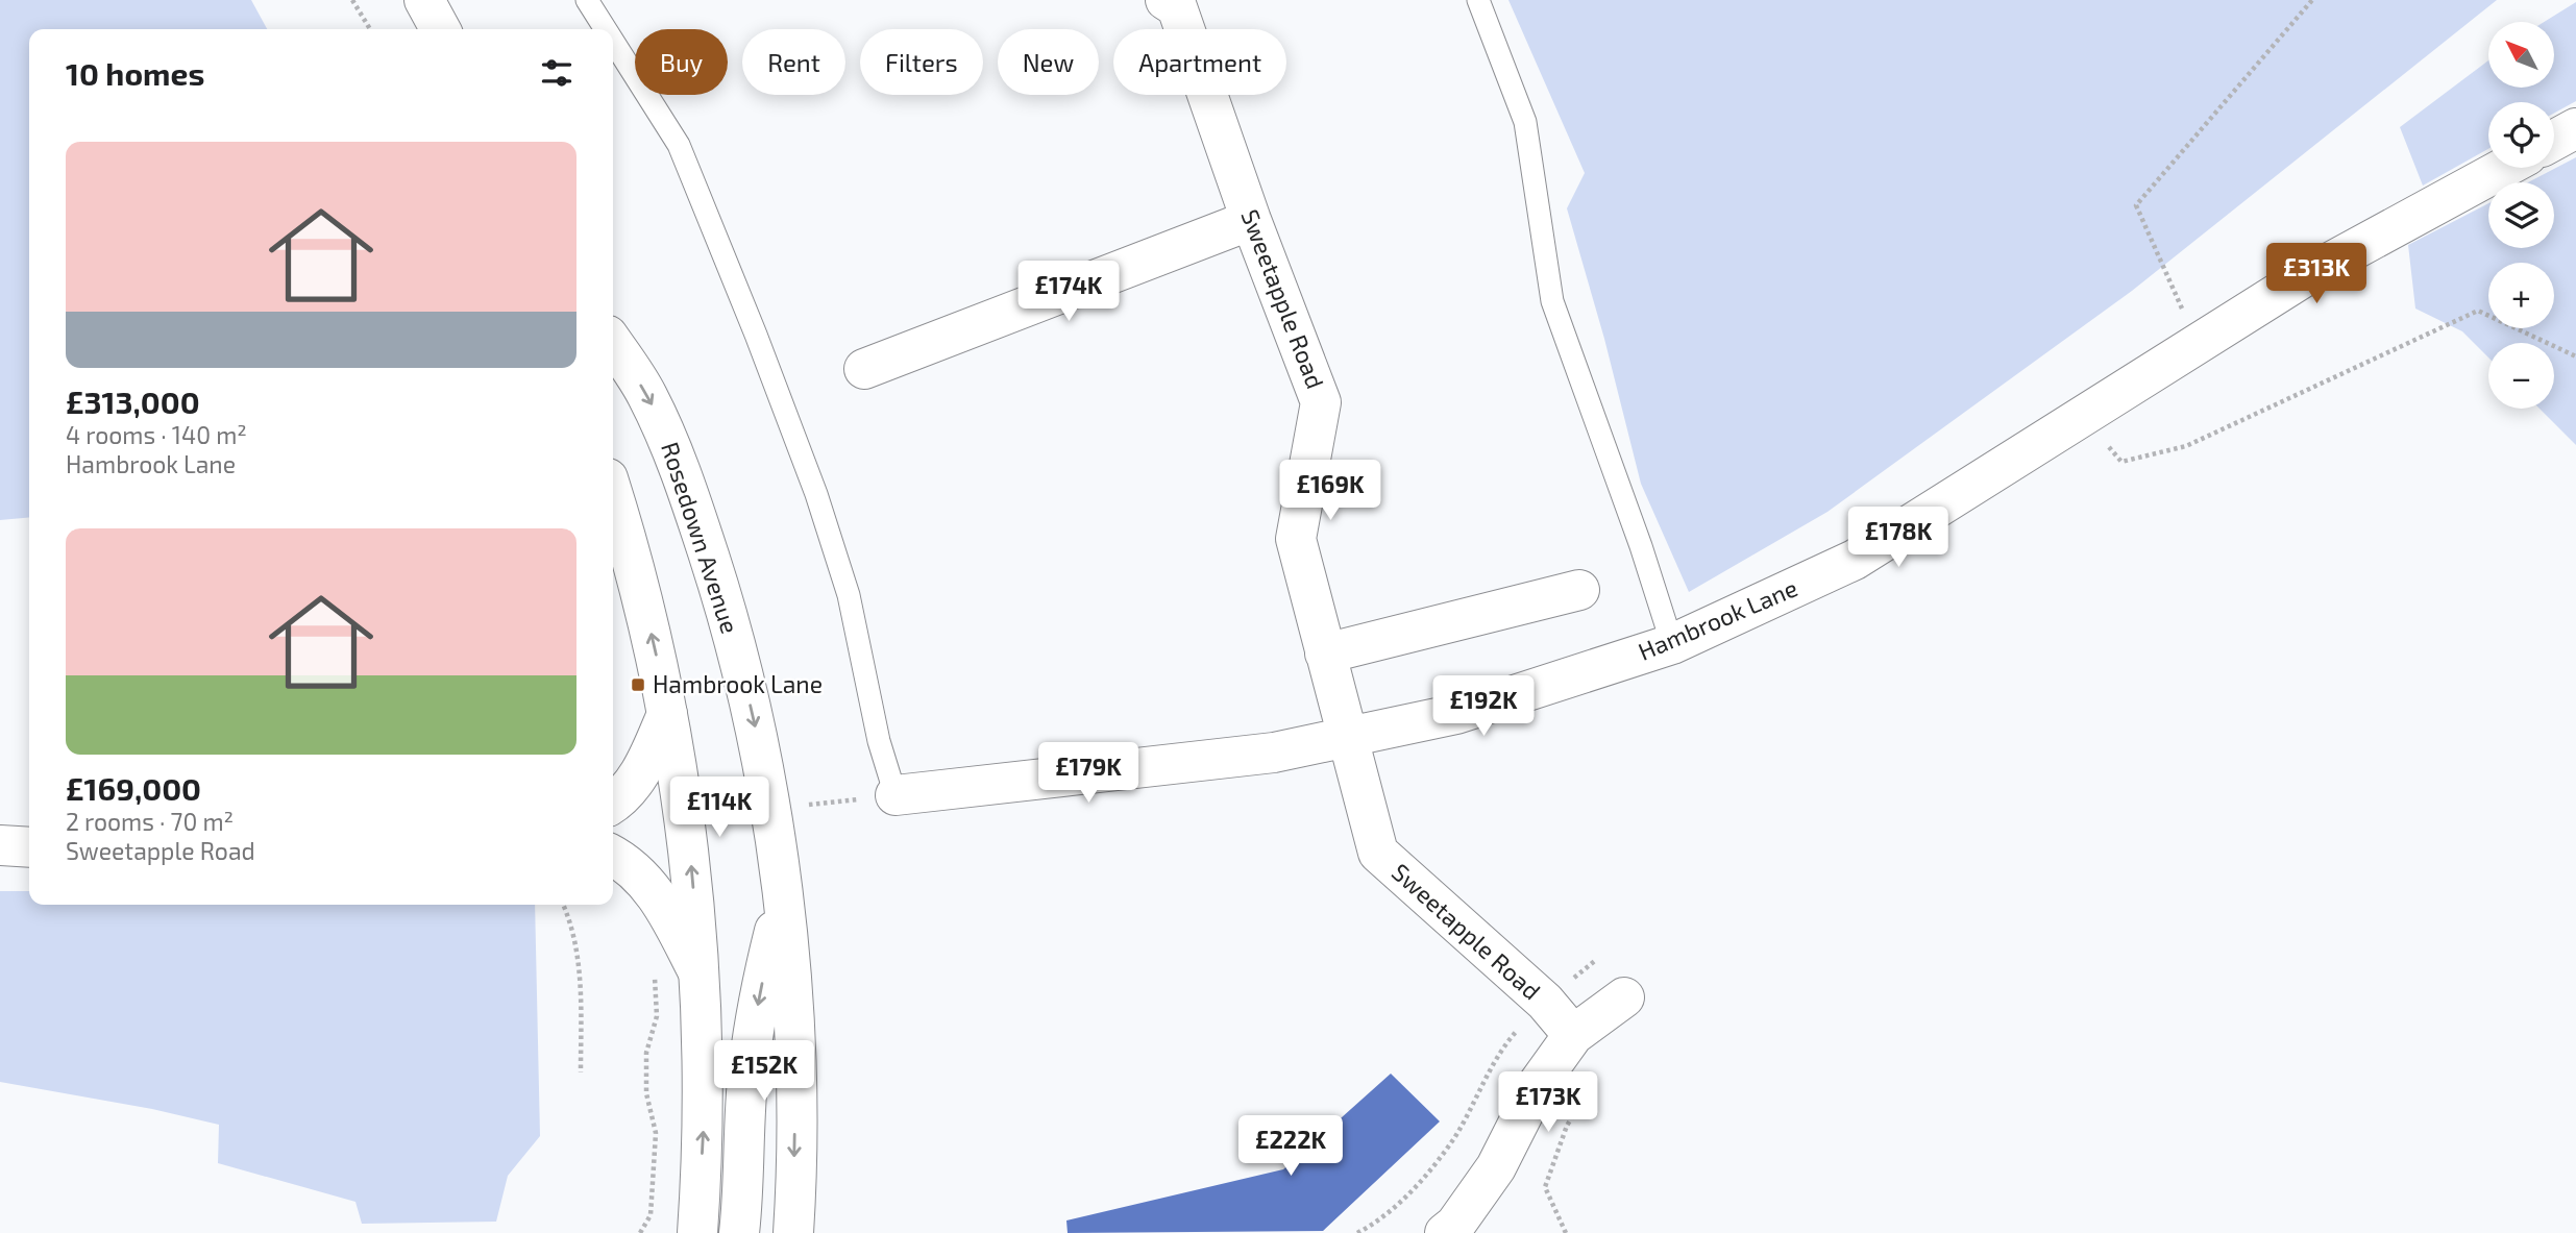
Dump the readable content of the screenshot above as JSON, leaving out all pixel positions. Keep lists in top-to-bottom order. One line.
{"streets":{"street":["Sweetapple Road","Rosedown Avenue","Hambrook Lane"]},"crossings":[["Sweetapple Road","Hambrook Lane"]],"places":{"transit":["Hambrook Lane"]},"north":"top left","page":{"map_buttons":["+","−"],"chip":["Buy","Rent","Filters","New","Apartment"],"heading":"10 homes","list":[{"name":"£313,000","note":"4 rooms · 140 m² · Hambrook Lane"},{"name":"£169,000","note":"2 rooms · 70 m² · Sweetapple Road"}],"price":["£313K","£174K","£169K","£178K","£192K","£179K","£114K","£152K","£173K","£222K"]}}
